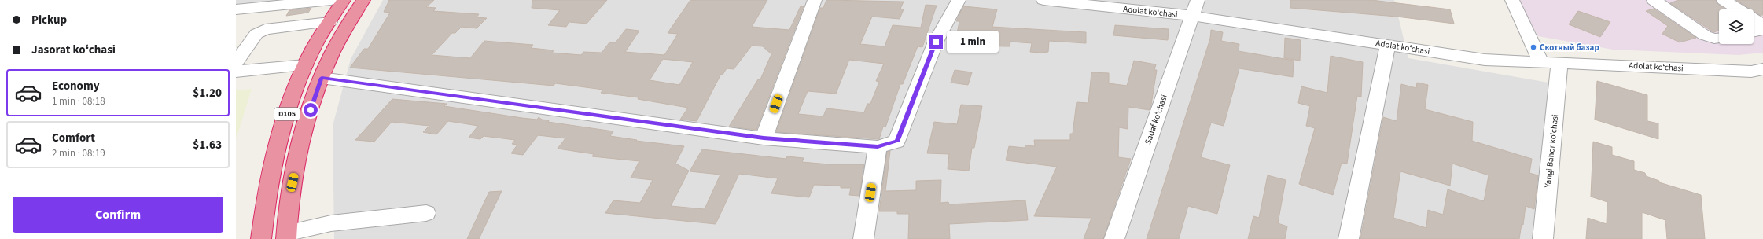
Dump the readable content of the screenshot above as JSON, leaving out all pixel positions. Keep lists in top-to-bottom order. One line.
{"streets":{"highway":["D105"],"street":["Adolat koʻchasi","Sadaf koʻchasi","Yangi Bahor ko'chasi"]},"crossings":[["Adolat koʻchasi","Sadaf koʻchasi"],["Adolat koʻchasi","Yangi Bahor ko'chasi"]],"places":["Скотный базар"],"page":{"banner":["Pickup","Jasorat koʻchasi"],"bubble":"1 min","list":[{"name":"Economy","note":"1 min · 08:18","value":"$1.20"},{"name":"Comfort","note":"2 min · 08:19","value":"$1.63"}],"buttons":"Confirm"}}
